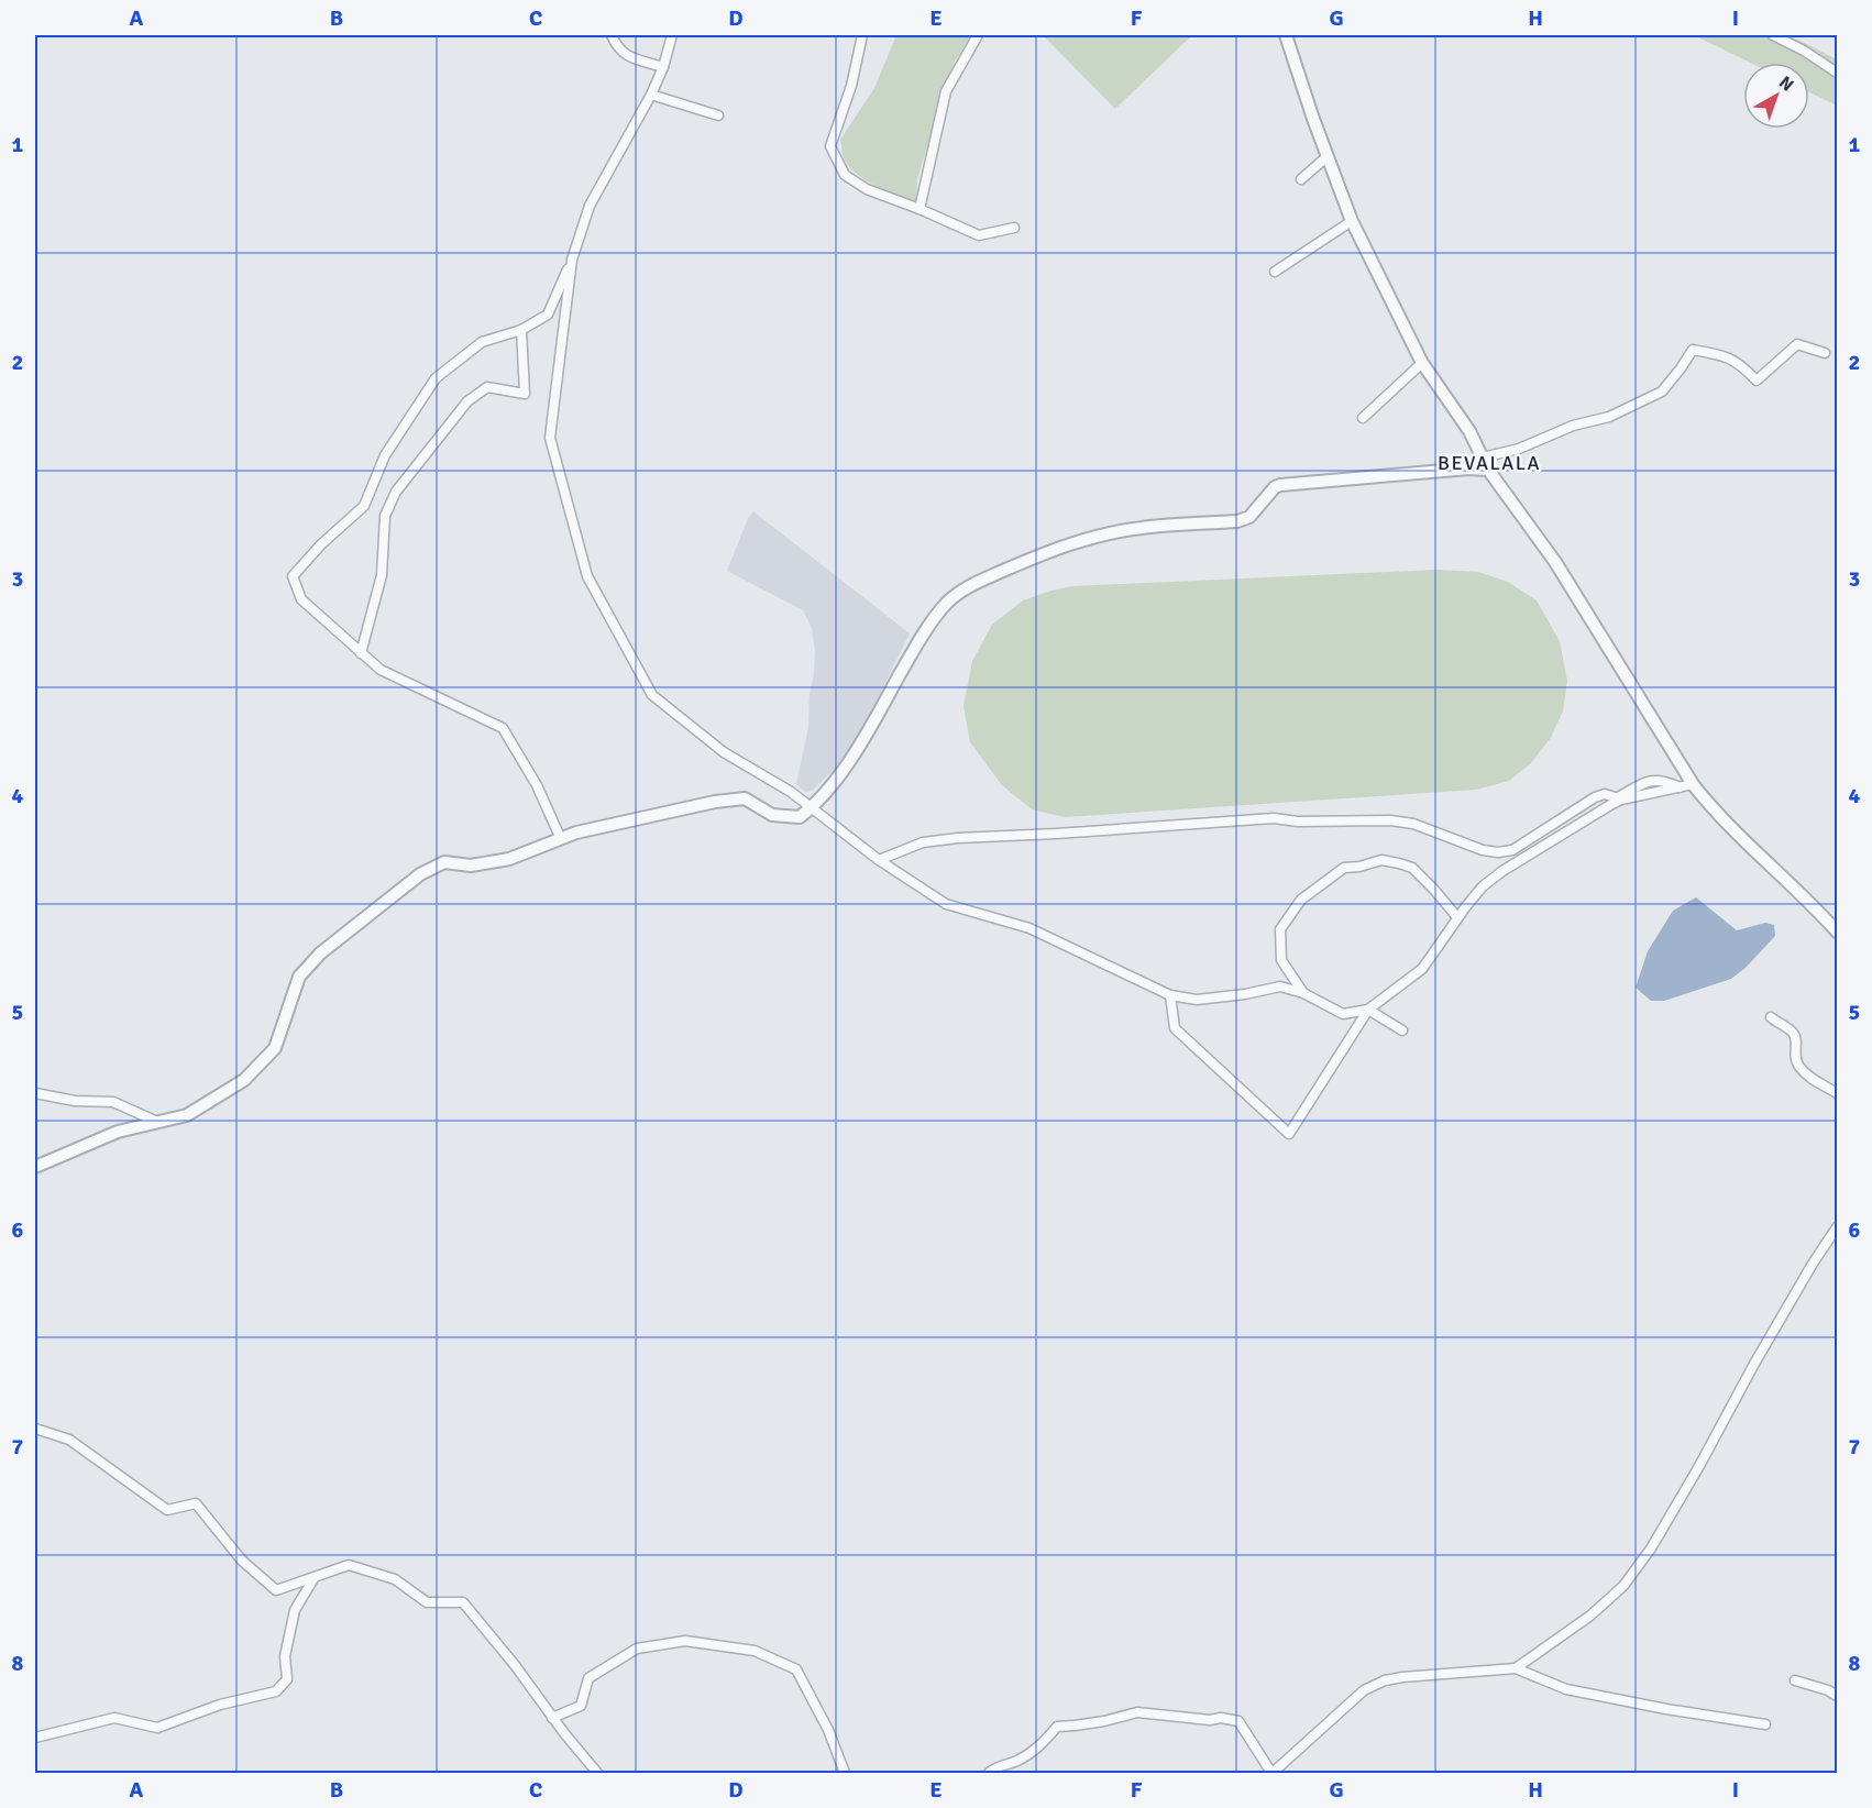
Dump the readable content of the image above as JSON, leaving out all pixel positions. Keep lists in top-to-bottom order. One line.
{"districts":["BEVALALA"],"north":"top right","grid":{"columns":["A","B","C","D","E","F","G","H","I"],"rows":["1","2","3","4","5","6","7","8"]}}
